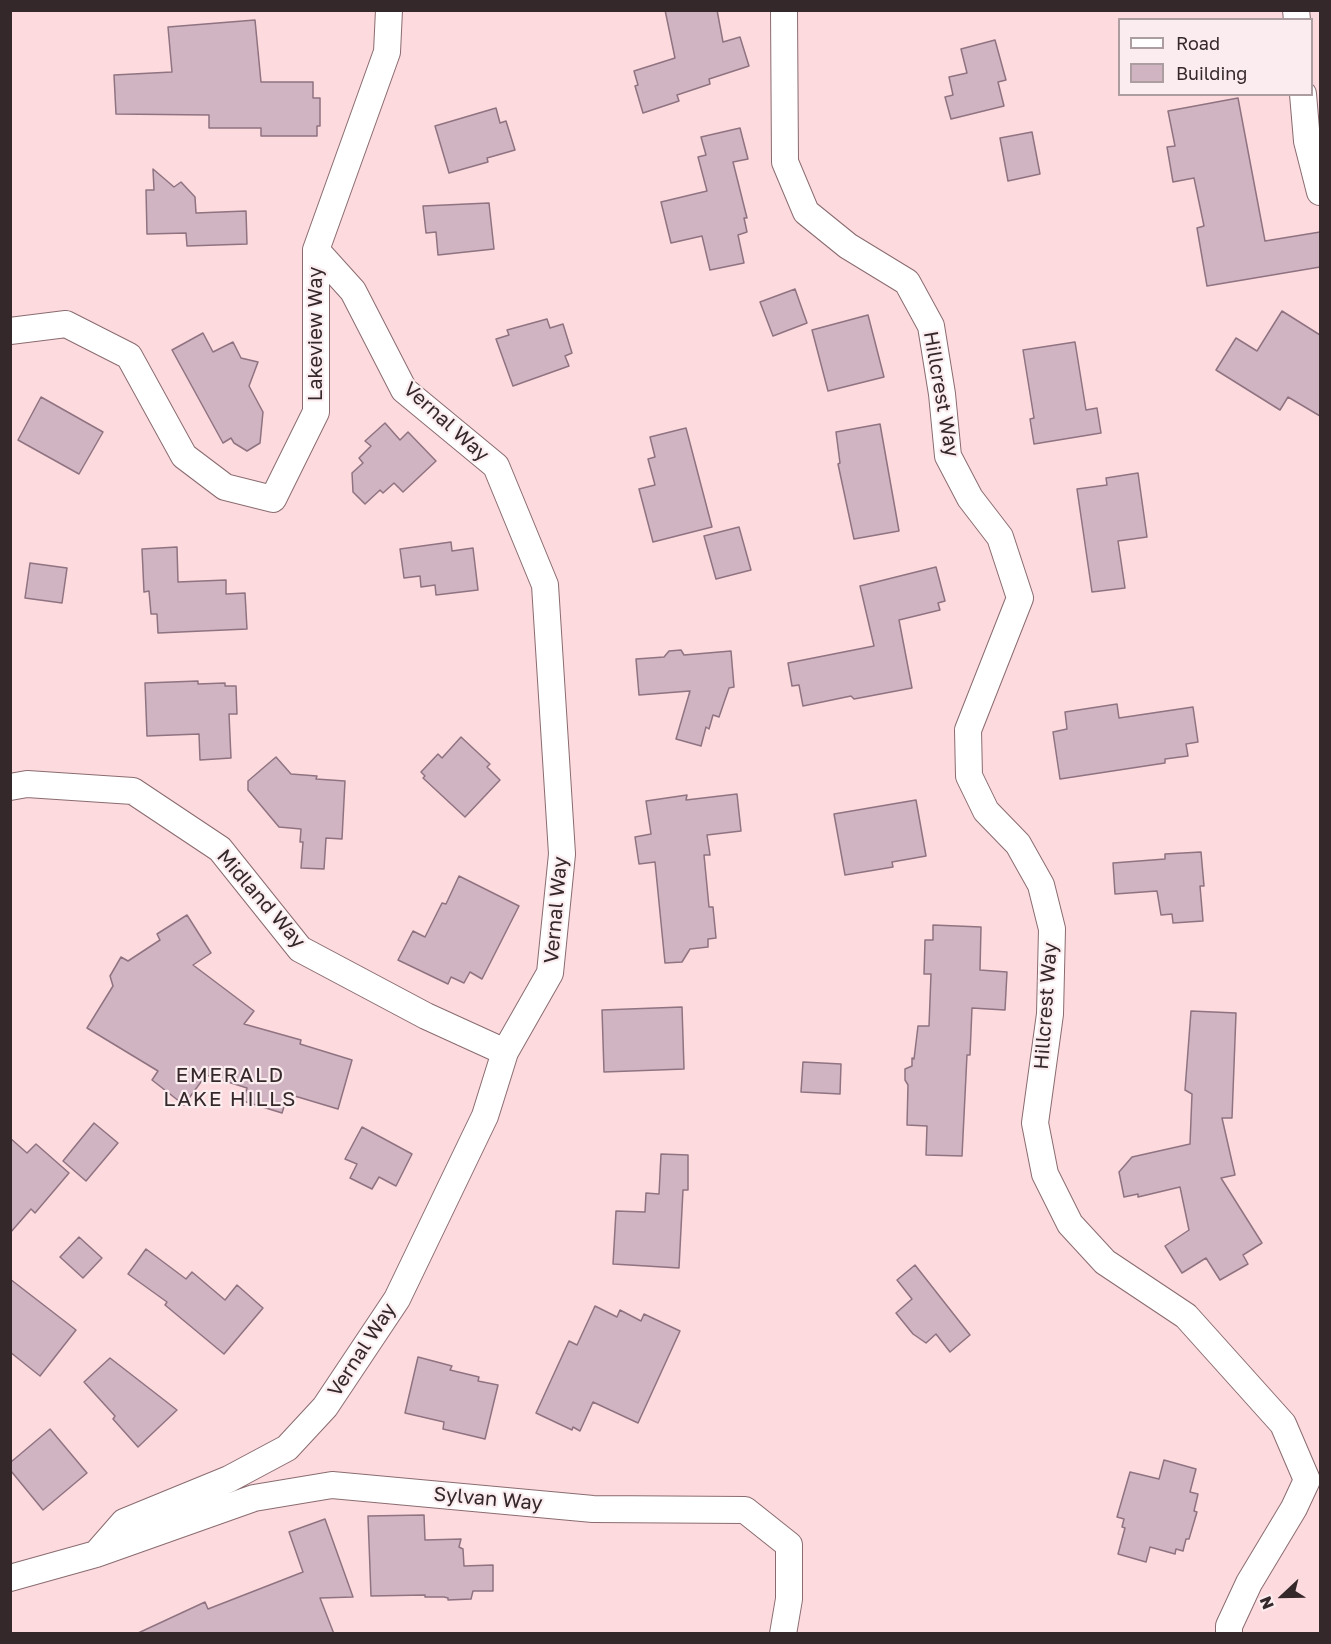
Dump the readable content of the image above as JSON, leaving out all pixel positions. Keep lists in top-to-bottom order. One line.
{"streets":{"street":["Lakeview Way","Hillcrest Way","Vernal Way","Midland Way","Sylvan Way"]},"crossings":[["Lakeview Way","Vernal Way"],["Vernal Way","Midland Way"],["Vernal Way","Sylvan Way"]],"districts":["EMERALD LAKE HILLS"],"legend":["Road","Building"],"north":"left"}
